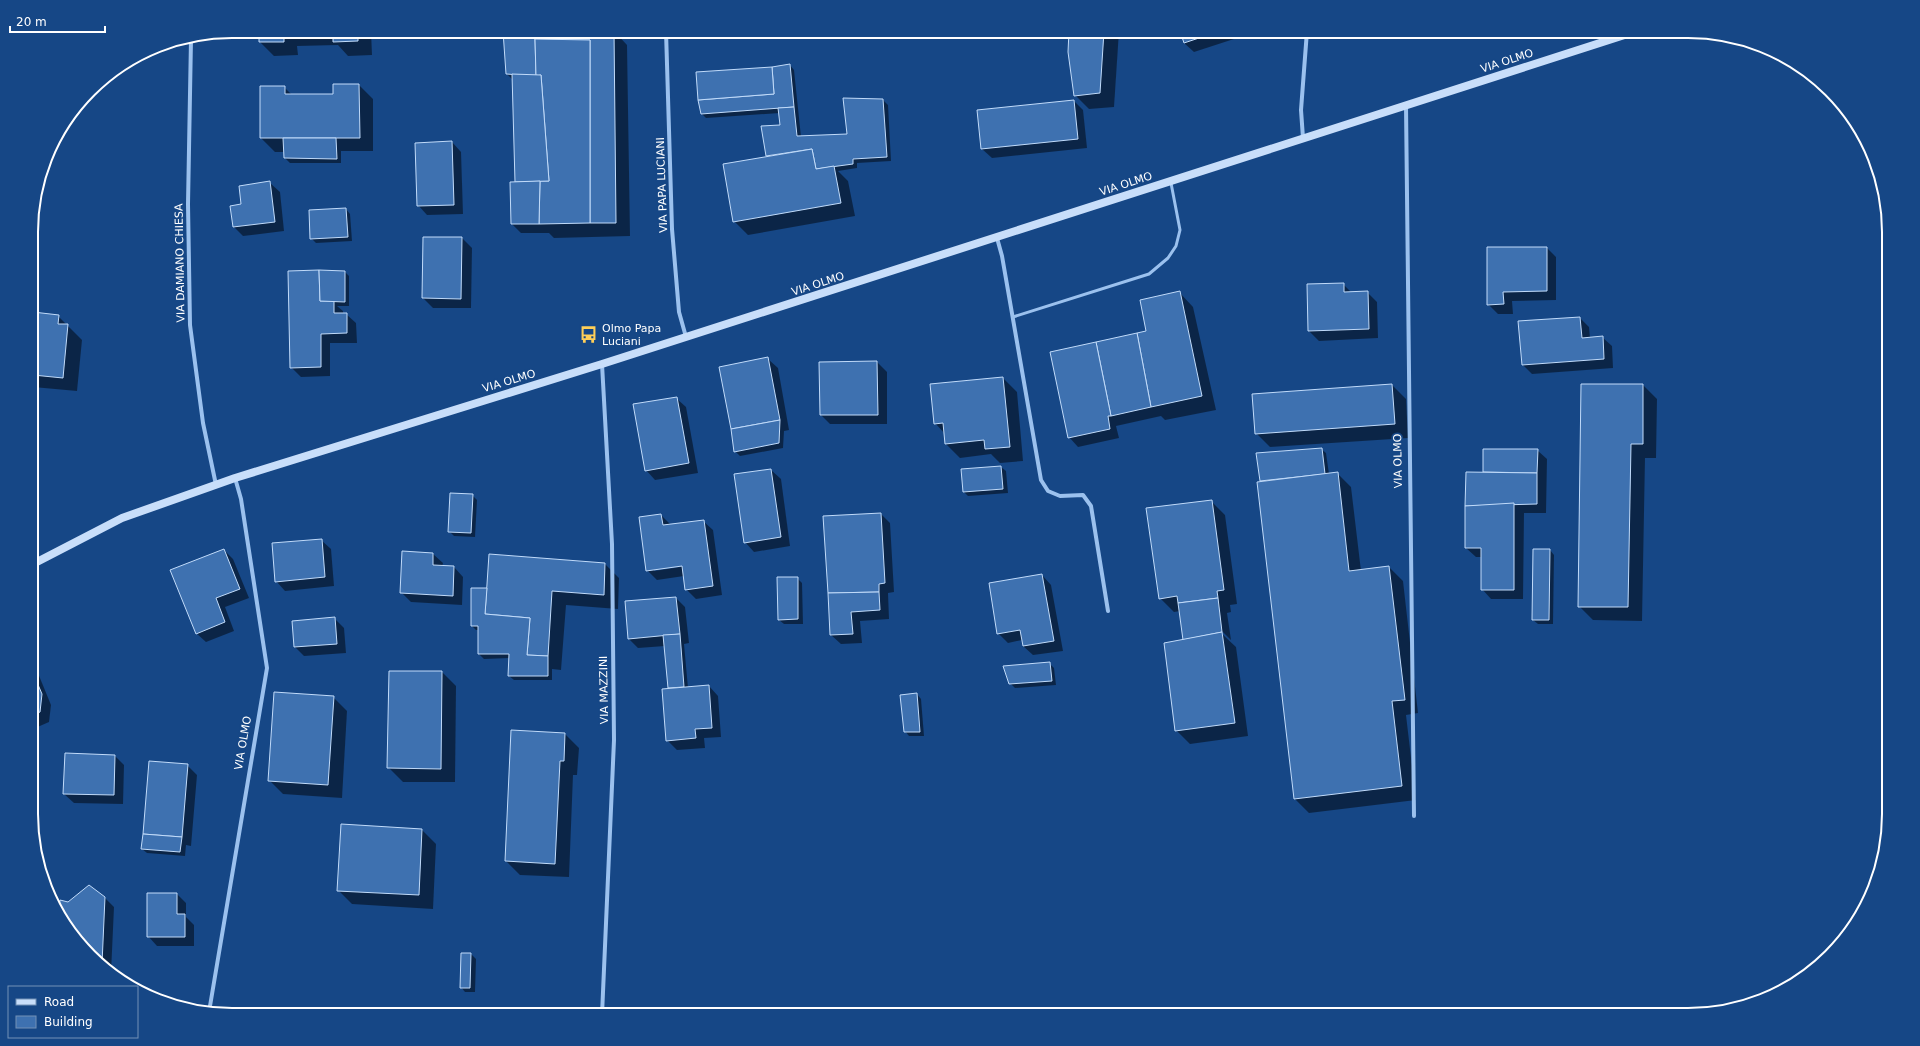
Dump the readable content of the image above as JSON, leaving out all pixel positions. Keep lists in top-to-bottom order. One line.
{"streets":{"street":["VIA OLMO","VIA PAPA LUCIANI","VIA DAMIANO CHIESA","VIA MAZZINI"]},"crossings":[["VIA OLMO","VIA PAPA LUCIANI"],["VIA OLMO","VIA DAMIANO CHIESA"],["VIA OLMO","VIA MAZZINI"]],"places":{"bus stop":["Olmo Papa Luciani"]},"legend":["Road","Building"],"scale_bar":"20 m"}
